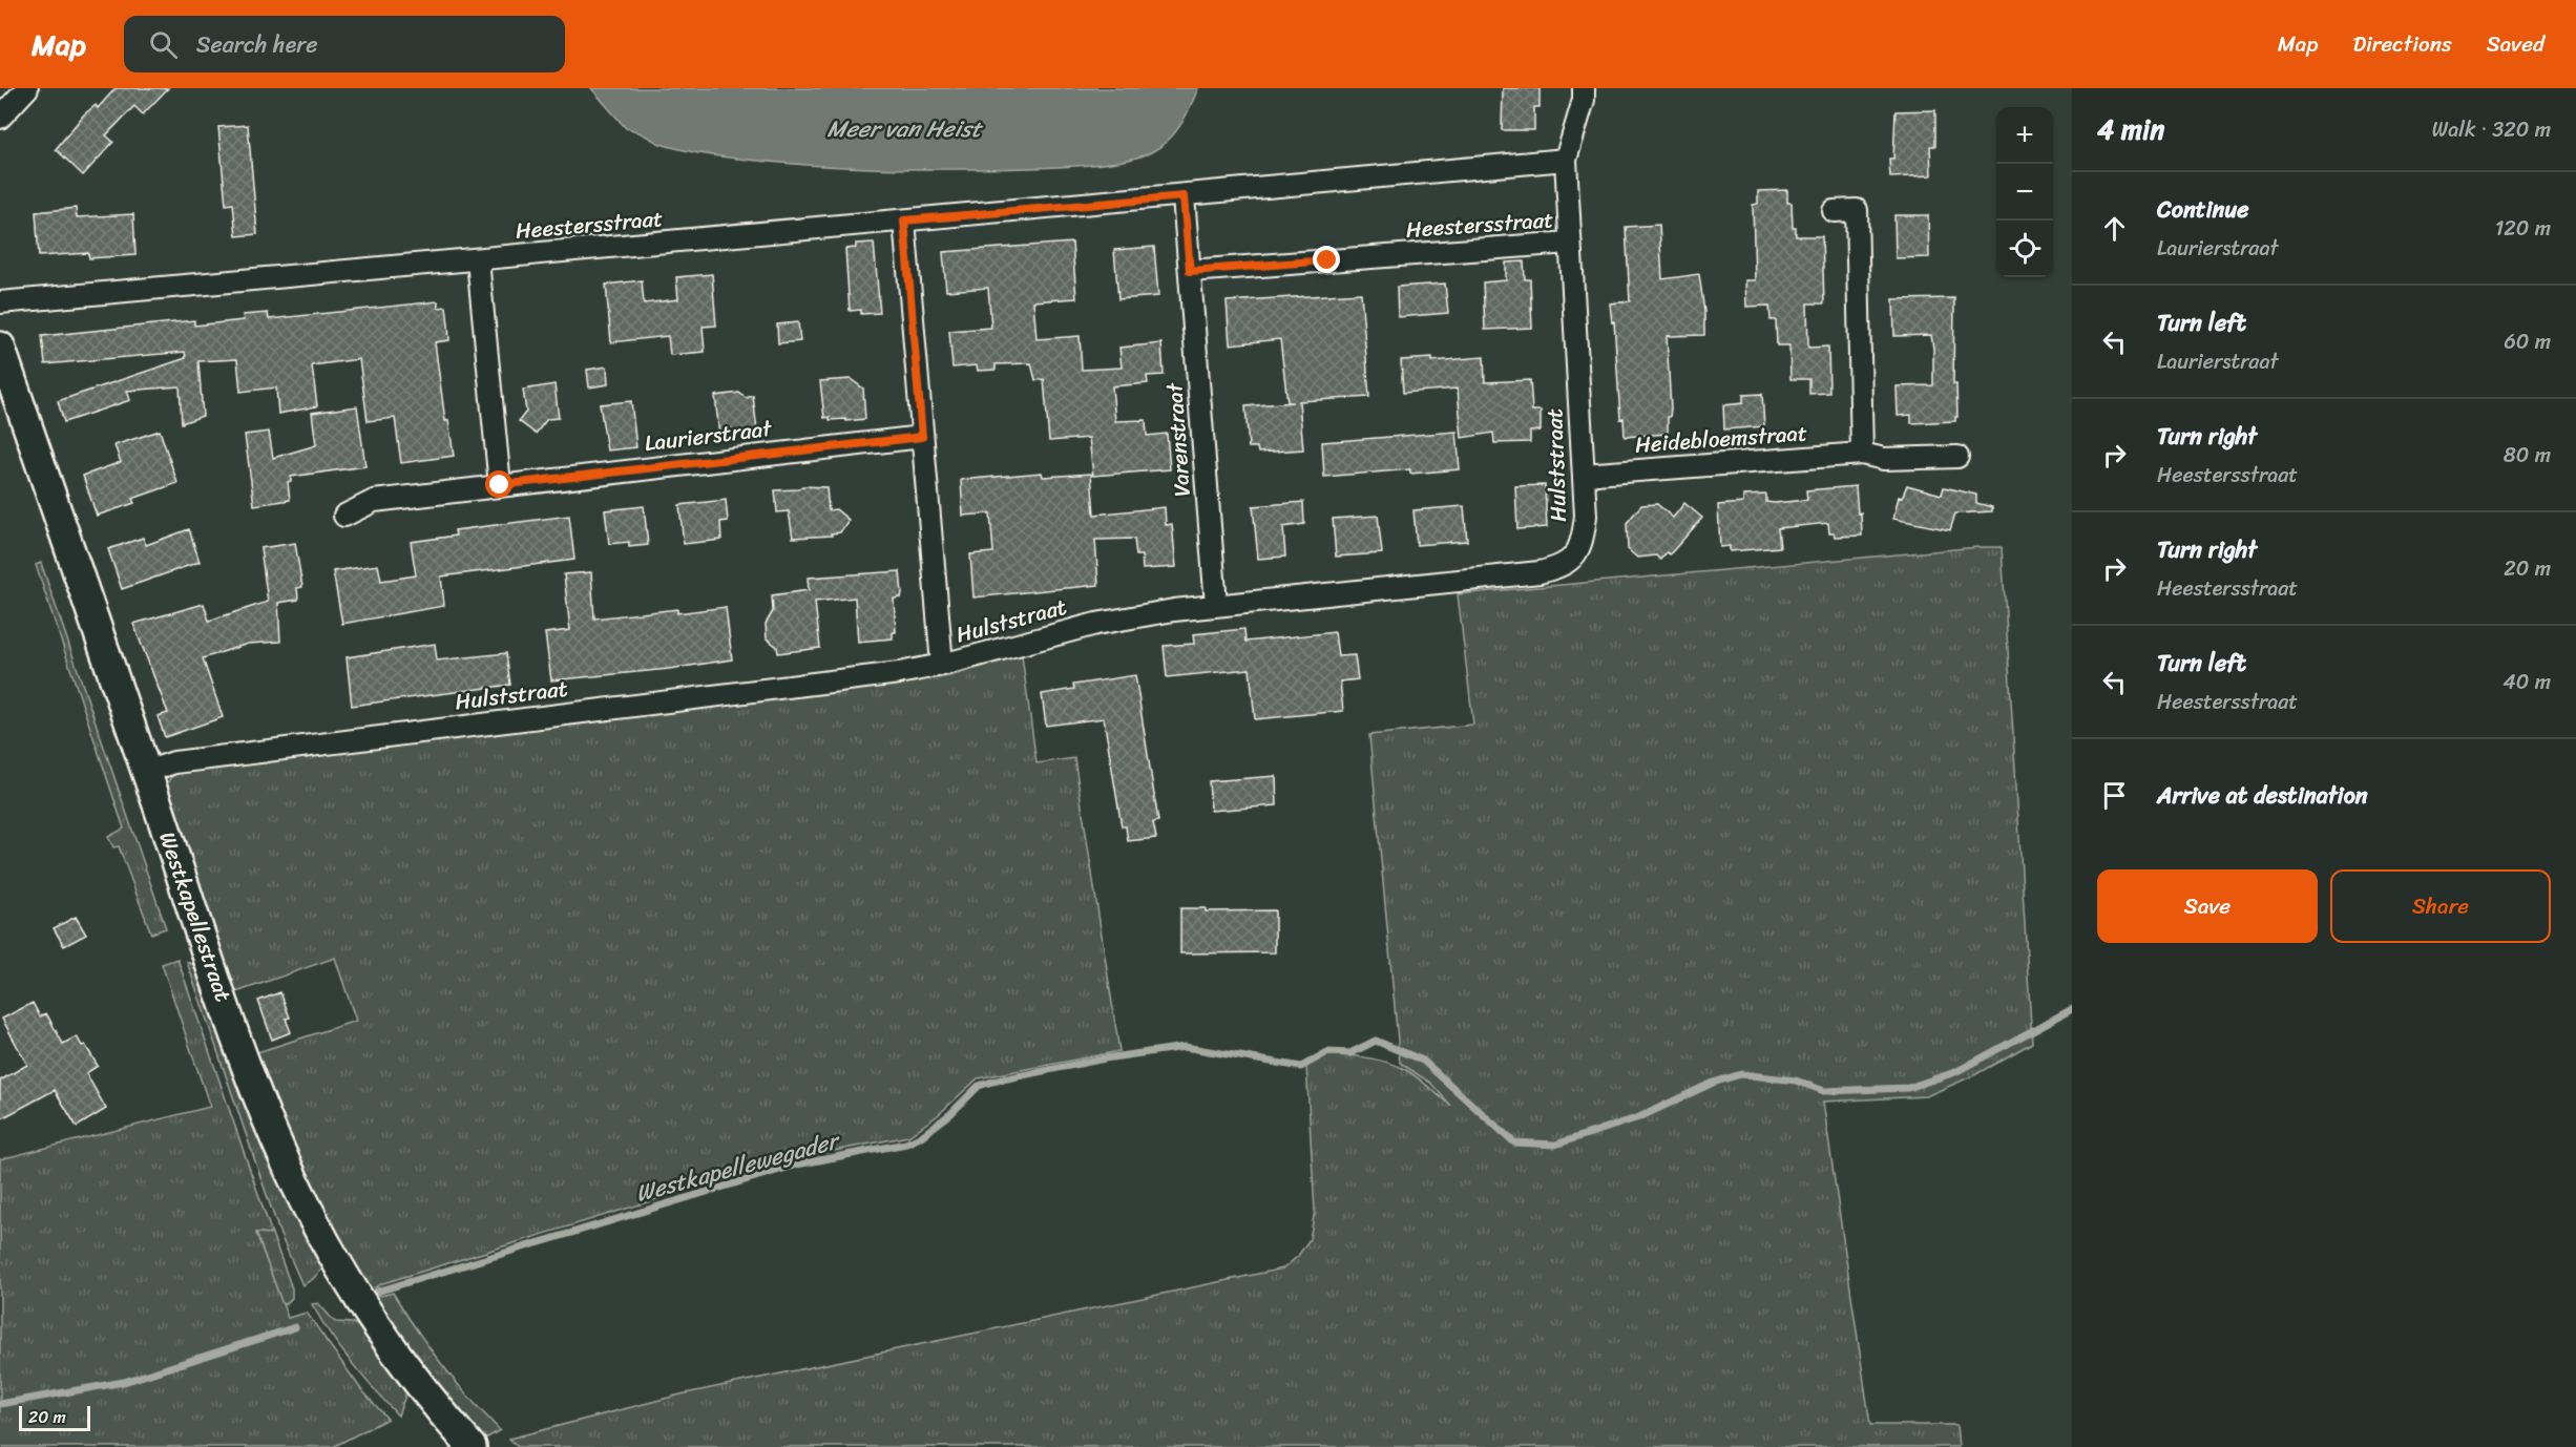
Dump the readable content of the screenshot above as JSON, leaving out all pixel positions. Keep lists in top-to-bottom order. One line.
{"streets":{"street":["Heestersstraat","Laurierstraat","Heidebloemstraat","Varenstraat","Hulststraat","Westkapellestraat"]},"crossings":[["Heestersstraat","Varenstraat"],["Heestersstraat","Hulststraat"],["Heidebloemstraat","Hulststraat"],["Varenstraat","Hulststraat"],["Hulststraat","Westkapellestraat"]],"water":["Meer van Heist","Westkapellewegader"],"scale_bar":"20 m","page":{"header":"Map","search":"Search here","nav":["Map","Directions","Saved"],"heading":["4 min","Walk · 320 m"],"map_buttons":["+","−"],"list":[["Continue","Laurierstraat","120 m"],["Turn left","Laurierstraat","60 m"],["Turn right","Heestersstraat","80 m"],["Turn right","Heestersstraat","20 m"],["Turn left","Heestersstraat","40 m"],"Arrive at destination"],"buttons":["Save","Share"],"scale":"20 m"}}
